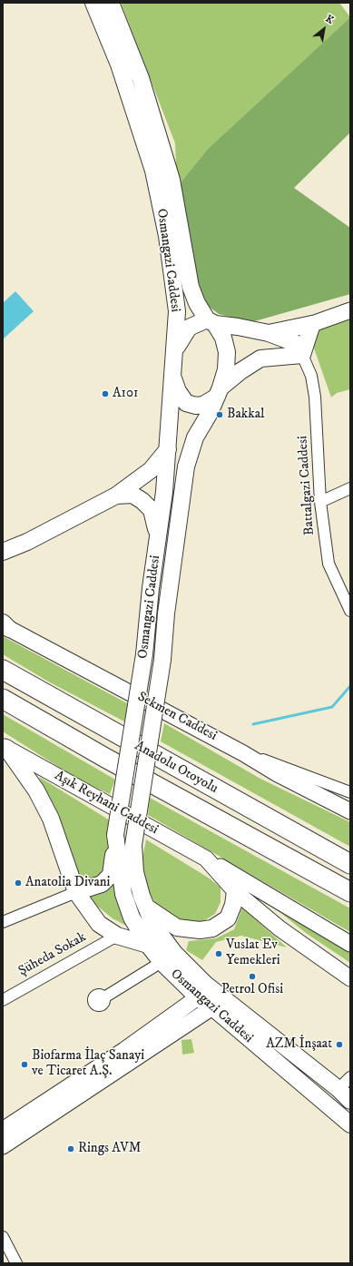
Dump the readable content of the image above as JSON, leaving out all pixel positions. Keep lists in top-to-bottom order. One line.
{"streets":{"highway":["Anadolu Otoyolu"],"main road":["Osmangazi Caddesi","Sekmen Caddesi","Aşık Reyhani Caddesi"],"street":["Battalgazi Caddesi","Şüheda Sokak"]},"places":["A101","Bakkal","Anatolia Divani","Vuslat Ev Yemekleri","Petrol Ofisi","AZM İnşaat","Biofarma İlaç Sanayi ve Ticaret A.Ş.","Rings AVM"],"north":"top right"}
